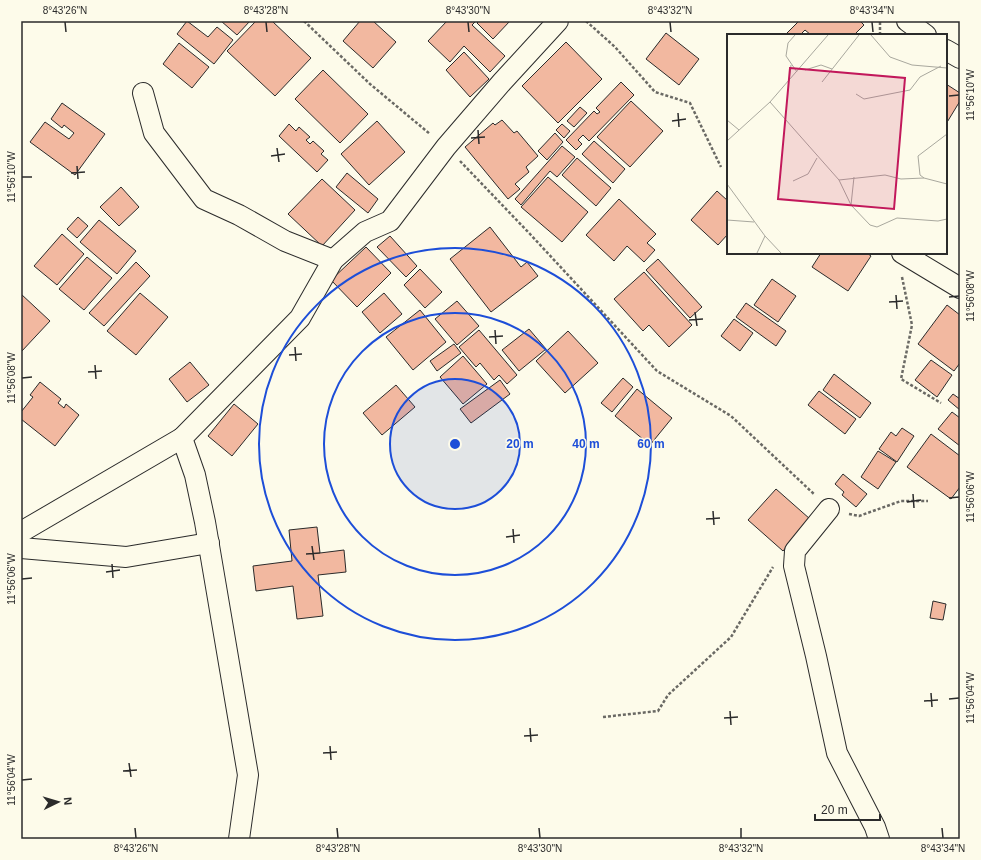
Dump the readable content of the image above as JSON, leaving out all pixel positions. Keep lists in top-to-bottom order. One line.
{"scale_bar":"20 m","north":"right","coordinates":["8°43'26\"N","8°43'28\"N","8°43'30\"N","8°43'32\"N","8°43'34\"N","11°56'10\"W","11°56'08\"W","11°56'06\"W","11°56'04\"W"],"rings":["20 m","40 m","60 m"]}
